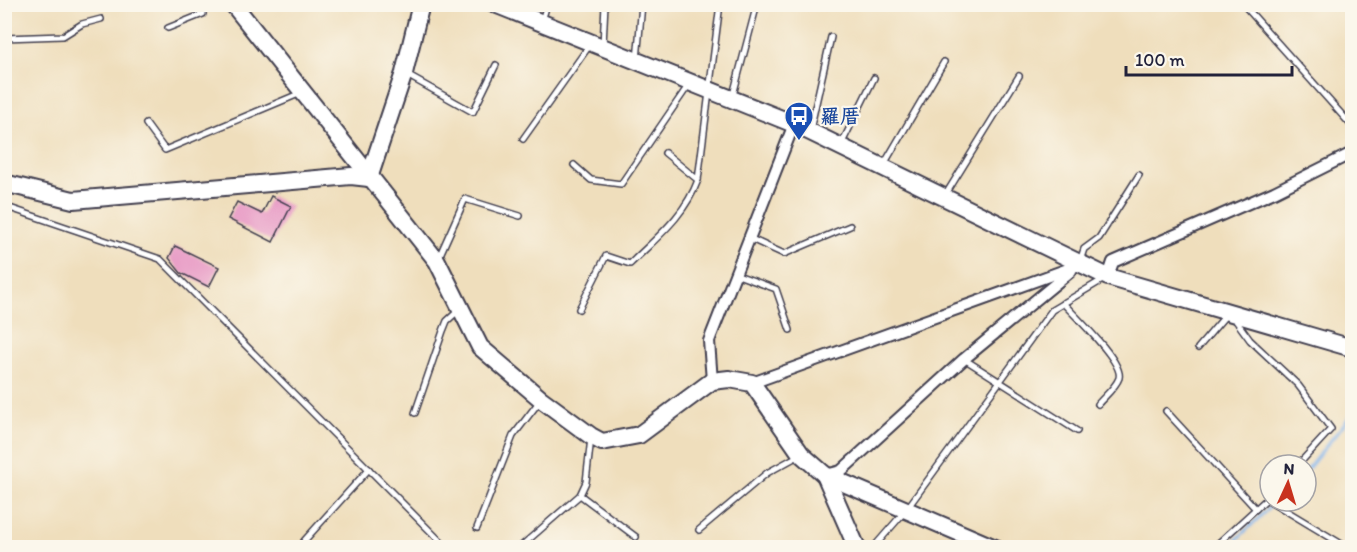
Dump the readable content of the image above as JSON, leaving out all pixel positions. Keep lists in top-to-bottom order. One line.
{"places":{"bus stop":["羅厝"]},"scale_bar":"100 m","north":"top"}
